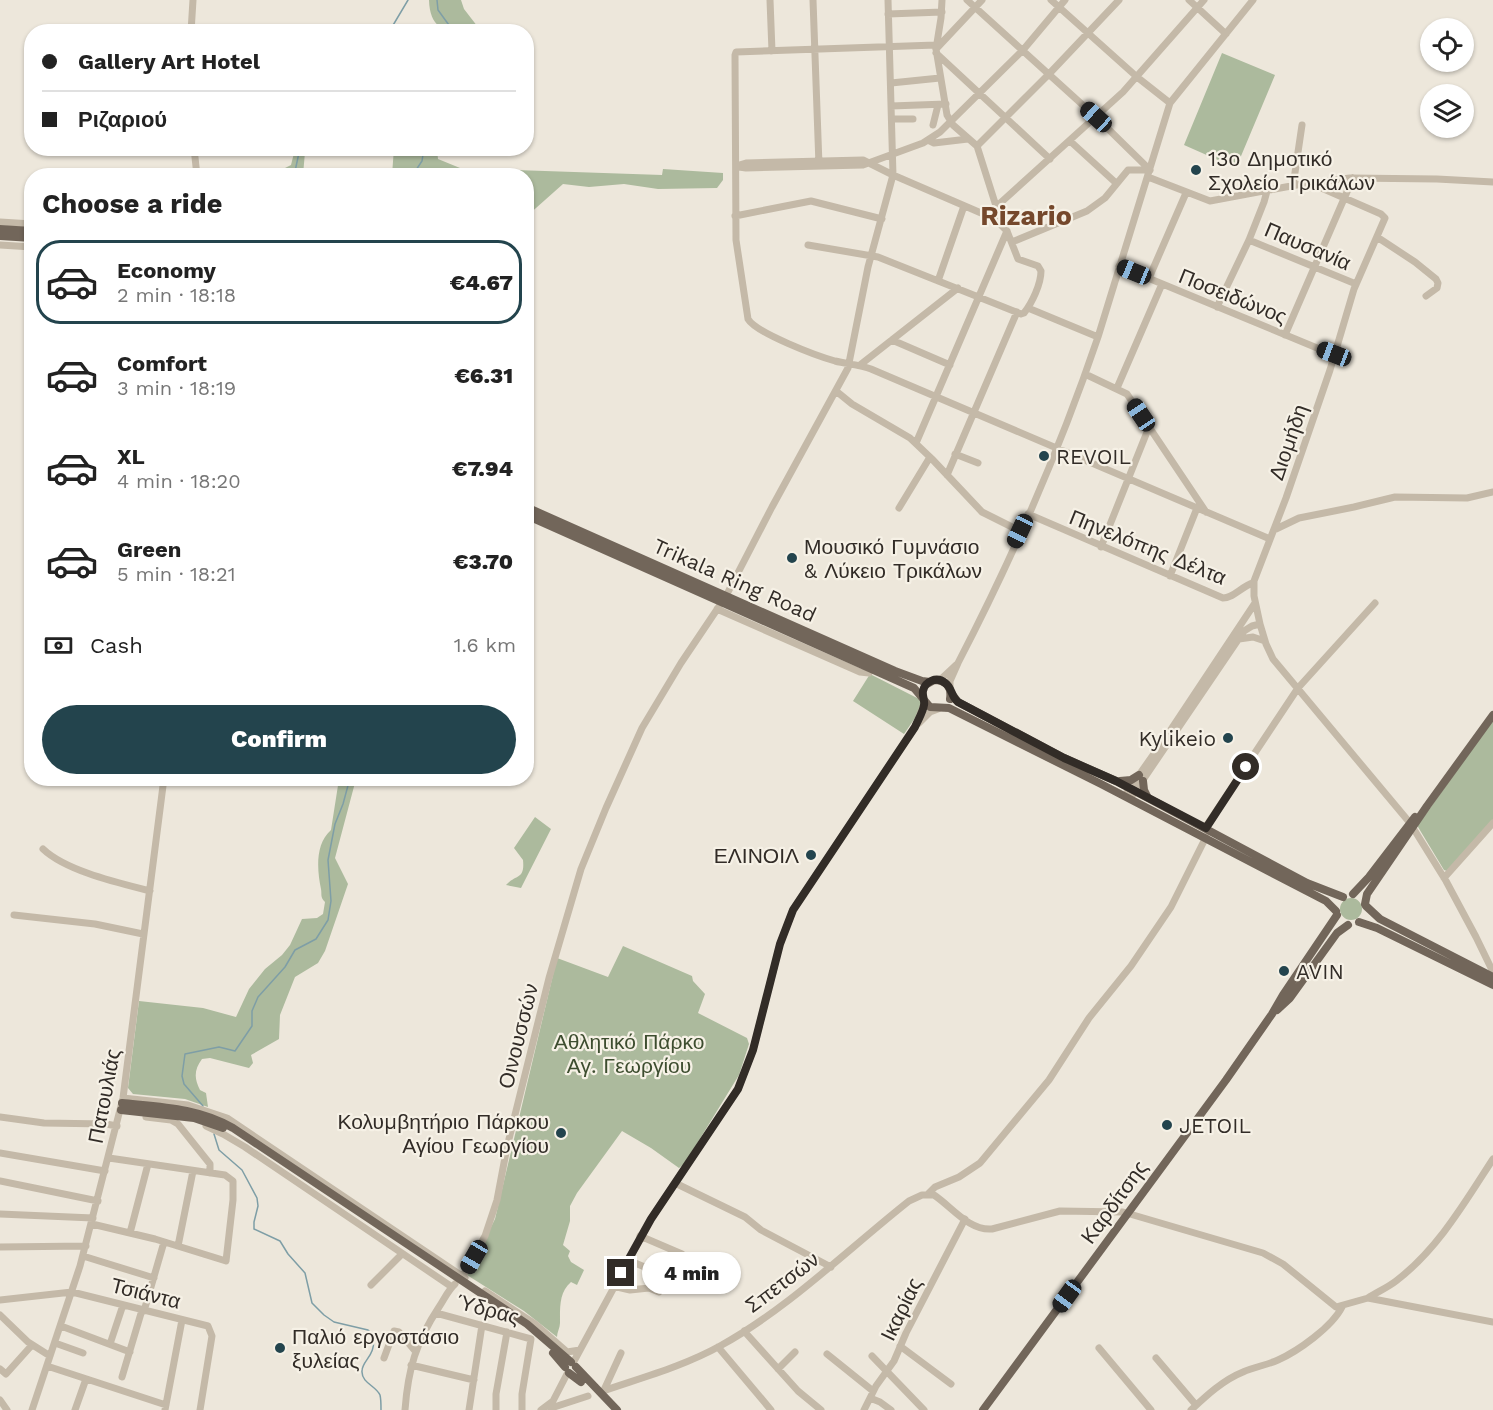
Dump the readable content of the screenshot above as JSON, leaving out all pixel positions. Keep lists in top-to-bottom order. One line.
{"streets":{"main road":["Trikala Ring Road","Καρδίτσης"],"street":["Παυσανία","Ποσειδώνος","Διομήδη","Πηνελόπης Δέλτα","Οινουσσών","Πατουλιάς","Σπετσών","Τσιάντα","Ύδρας","Ικαρίας"]},"crossings":[["Παυσανία","Διομήδη"],["Ποσειδώνος","Διομήδη"],["Διομήδη","Πηνελόπης Δέλτα"],["Trikala Ring Road","Οινουσσών"],["Πατουλιάς","Τσιάντα"]],"districts":["Rizario"],"parks":["Αθλητικό Πάρκο Αγ. Γεωργίου"],"places":["13ο Δημοτικό Σχολείο Τρικάλων","REVOIL","Μουσικό Γυμνάσιο & Λύκειο Τρικάλων","Kylikeio","ΕΛΙΝΟΙΛ","AVIN","JETOIL","Κολυμβητήριο Πάρκου Αγίου Γεωργίου","Παλιό εργοστάσιο ξυλείας"],"page":{"banner":["Gallery Art Hotel","Ριζαριού"],"heading":"Choose a ride","list":[{"name":"Economy","note":"2 min · 18:18","value":"€4.67"},{"name":"Comfort","note":"3 min · 18:19","value":"€6.31"},{"name":"XL","note":"4 min · 18:20","value":"€7.94"},{"name":"Green","note":"5 min · 18:21","value":"€3.70"}],"pay":["Cash","1.6 km"],"buttons":"Confirm","bubble":"4 min"}}
